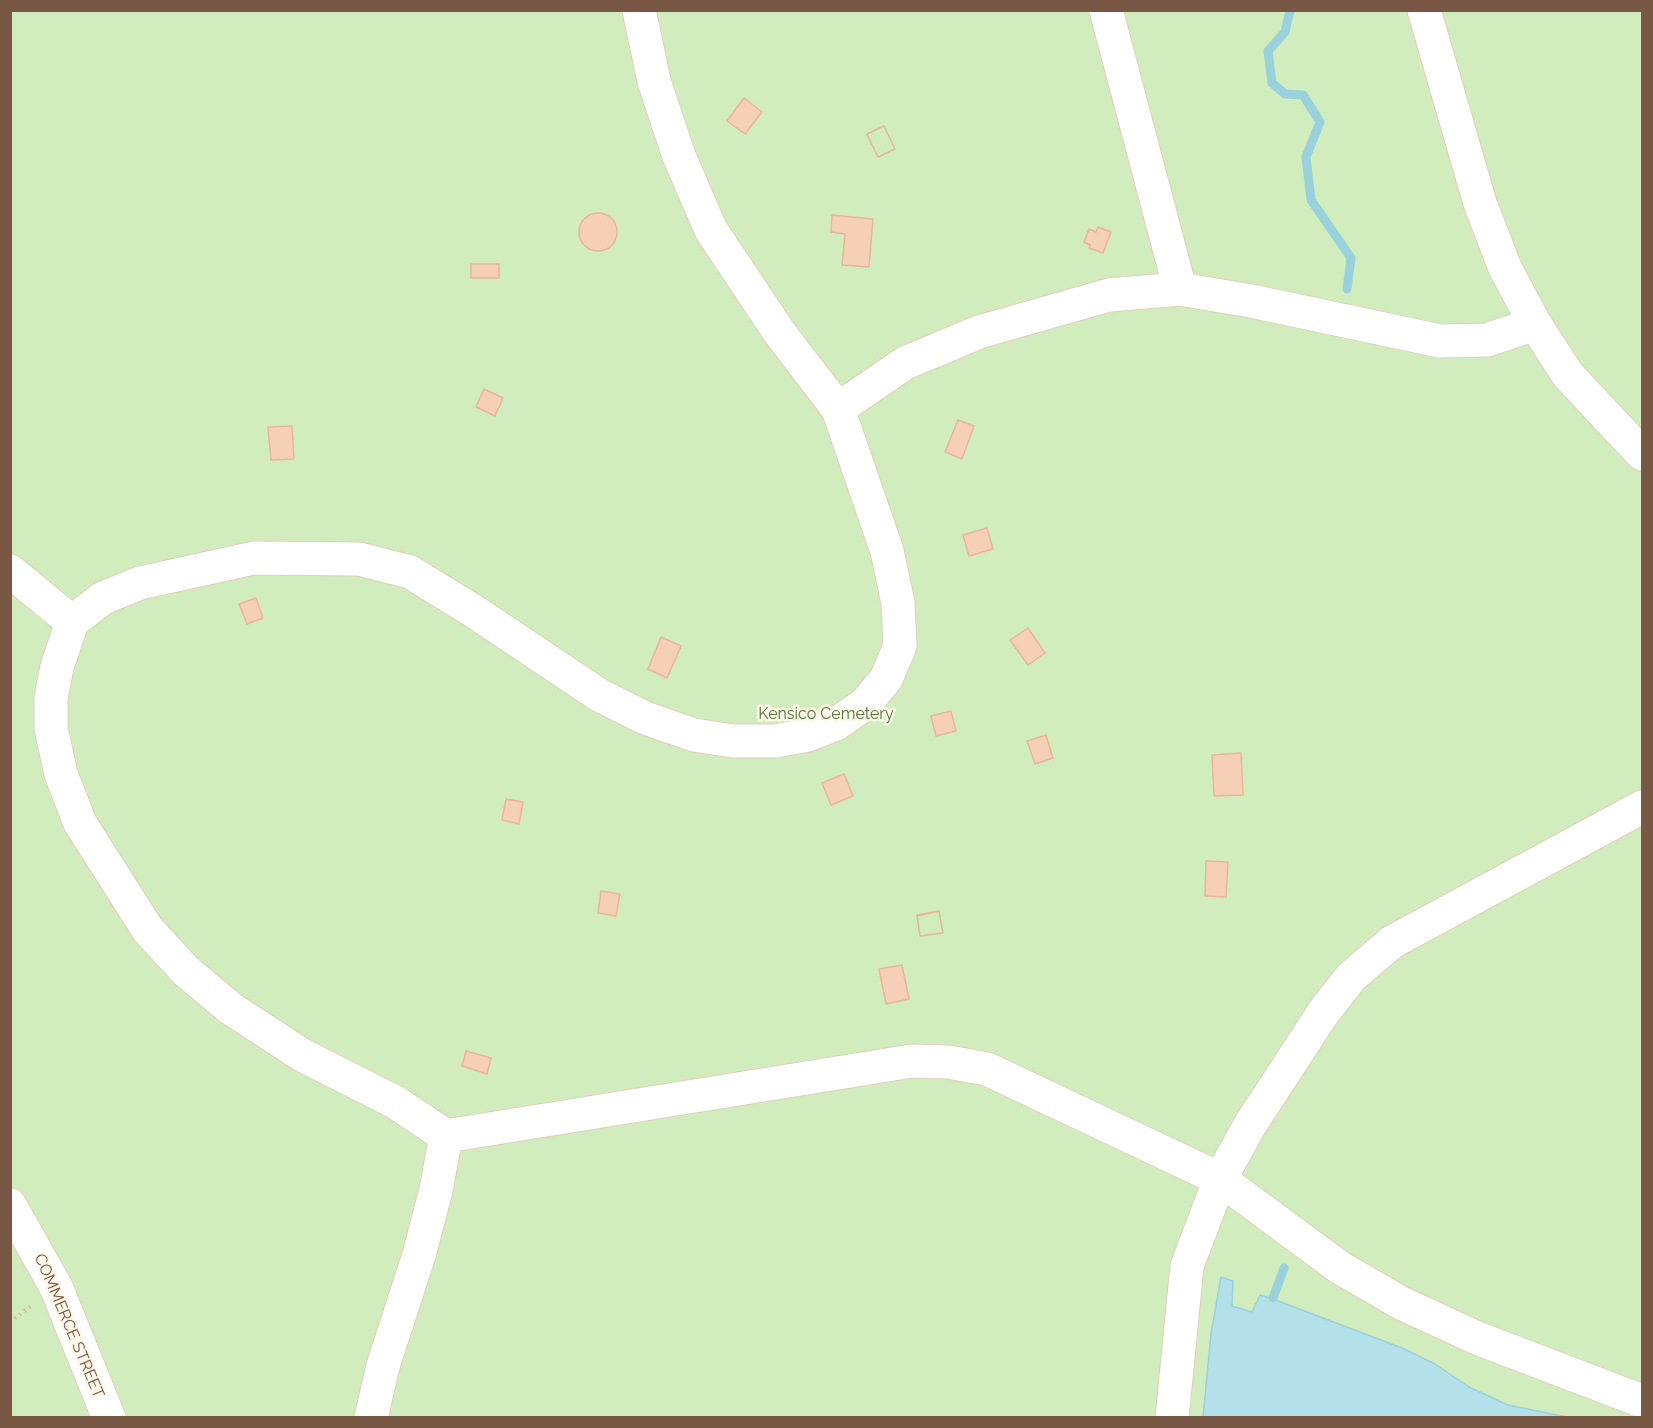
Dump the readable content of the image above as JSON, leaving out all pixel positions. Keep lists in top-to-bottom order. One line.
{"streets":{"street":["COMMERCE STREET"]},"parks":["Kensico Cemetery"]}
